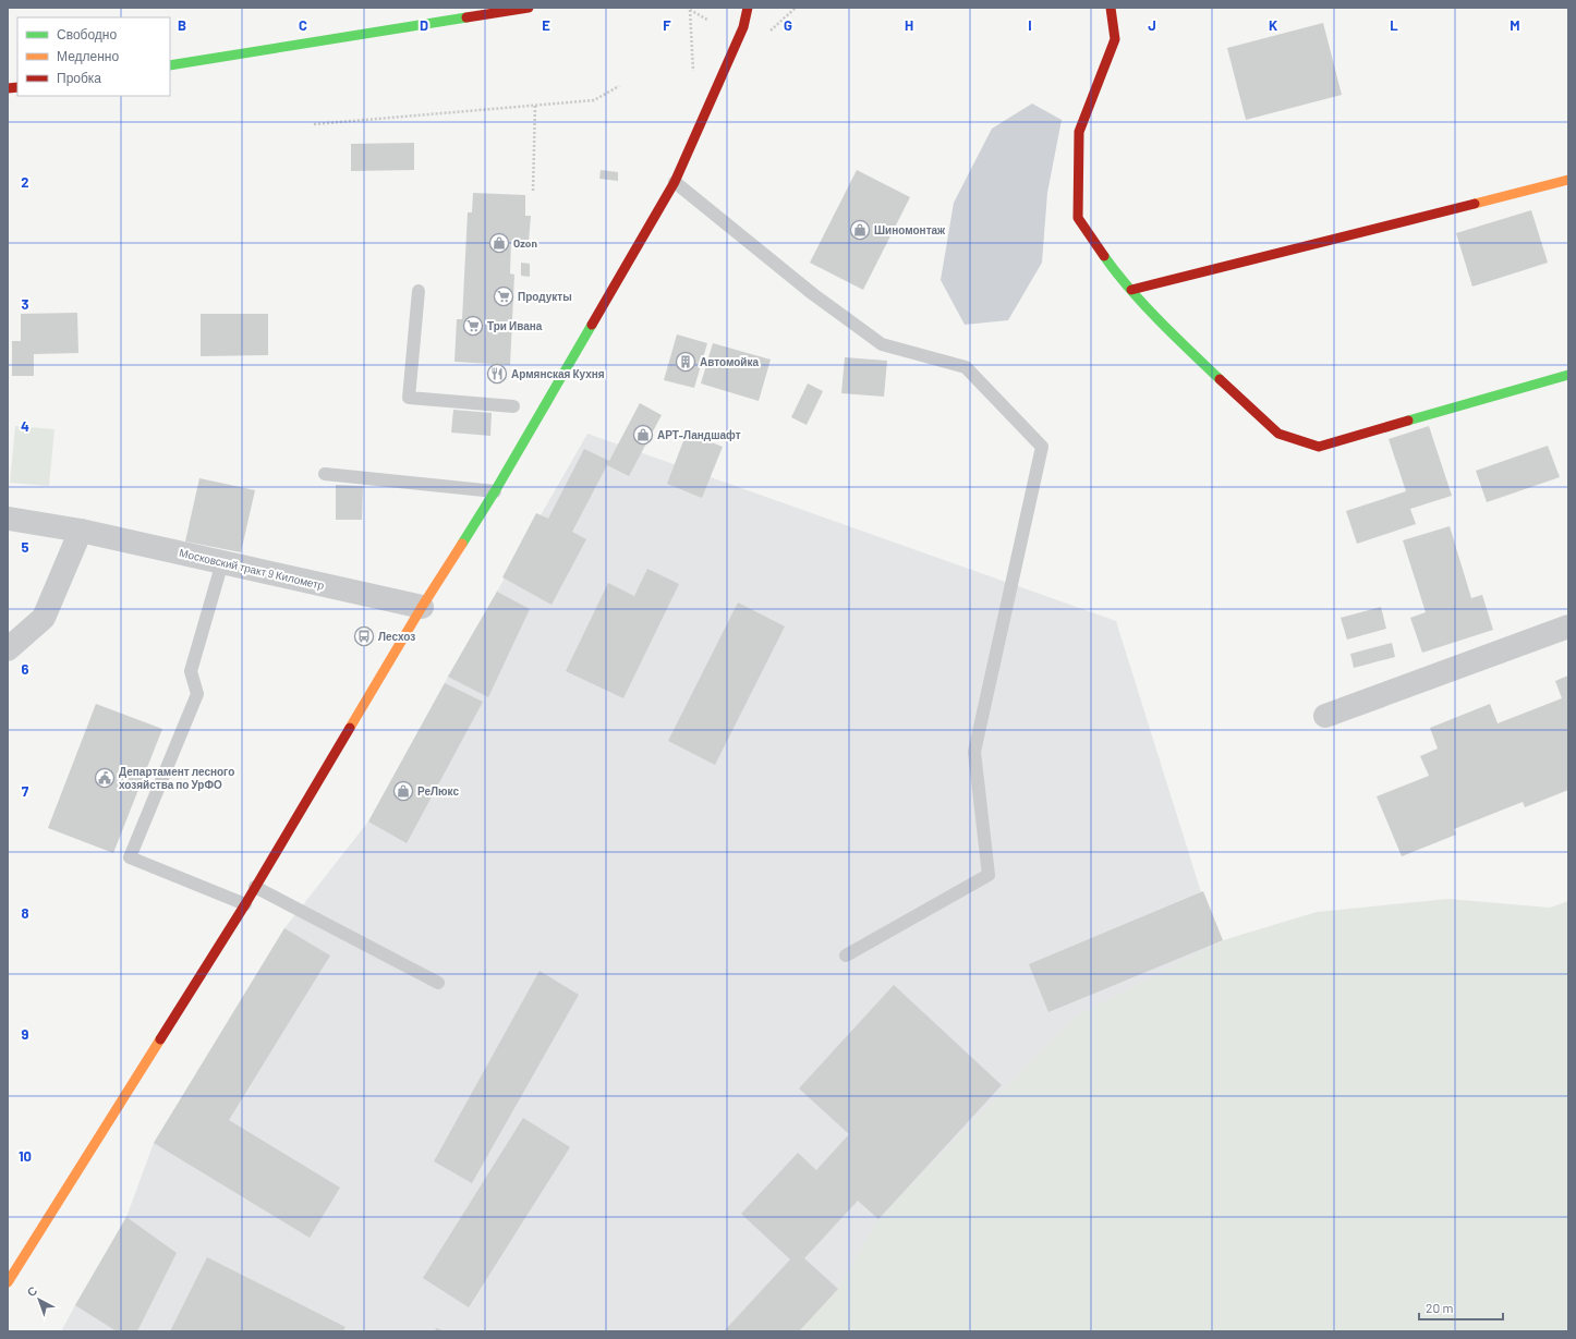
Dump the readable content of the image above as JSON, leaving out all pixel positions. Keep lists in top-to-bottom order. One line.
{"streets":{"street":["Московский тракт 9 Километр"]},"places":{"shop":["Шиномонтаж","Ozon","АРТ-Ландшафт","РеЛюкс"],"supermarket":["Продукты","Три Ивана"],"building":["Автомойка"],"restaurant":["Армянская Кухня"],"bus stop":["Лесхоз"],"public building":["Департамент лесного хозяйства по УрФО"]},"legend":["Свободно","Медленно","Пробка"],"scale_bar":"20 m","north":"top left","grid":{"columns":["B","C","D","E","F","G","H","I","J","K","L","M"],"rows":["2","3","4","5","6","7","8","9","10"]}}
